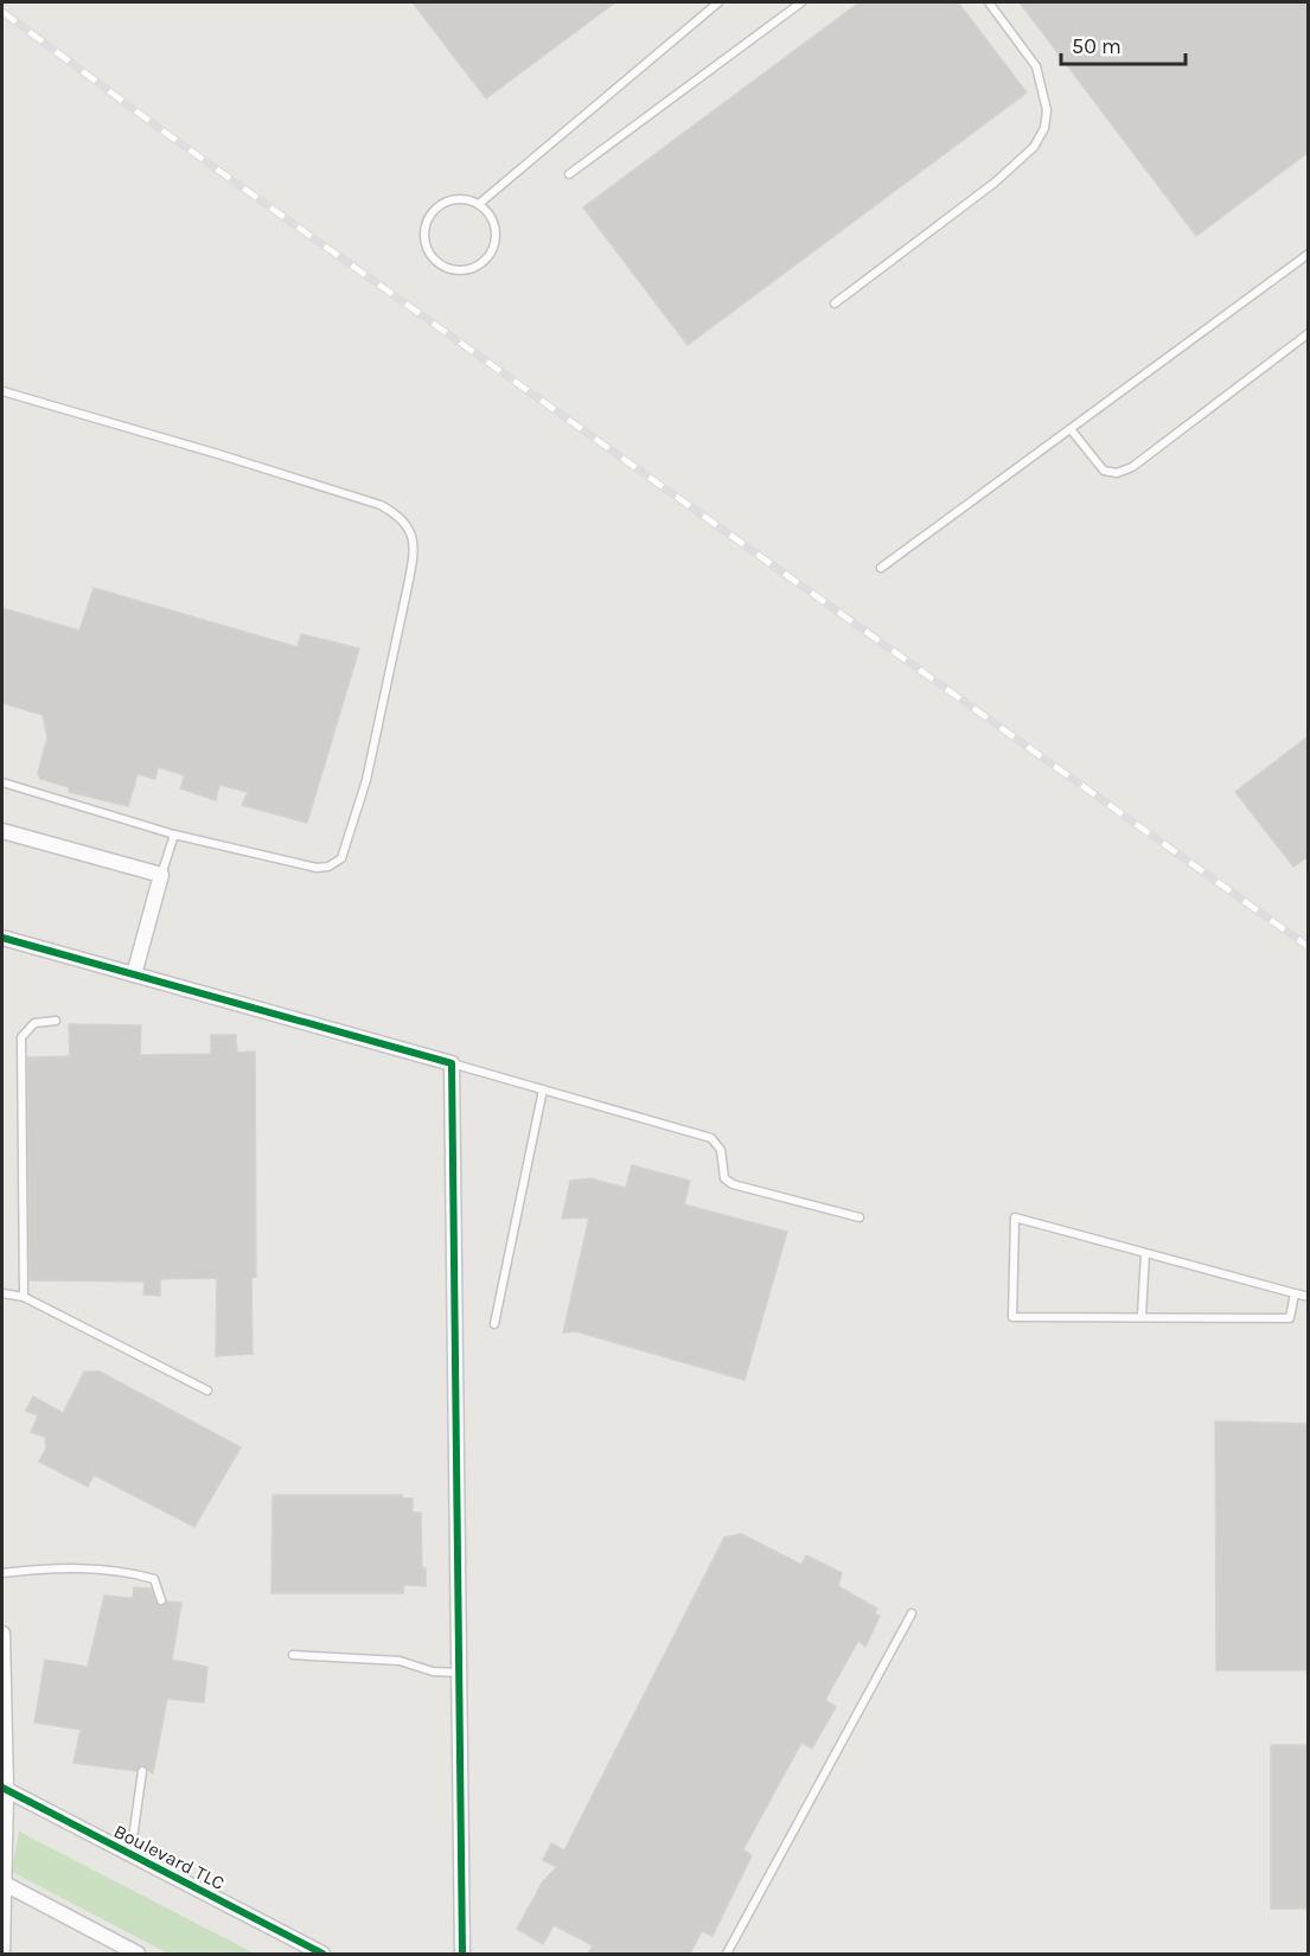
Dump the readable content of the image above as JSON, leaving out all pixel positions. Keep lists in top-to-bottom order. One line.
{"streets":{"street":["Boulevard TLC"]},"scale_bar":"50 m"}
